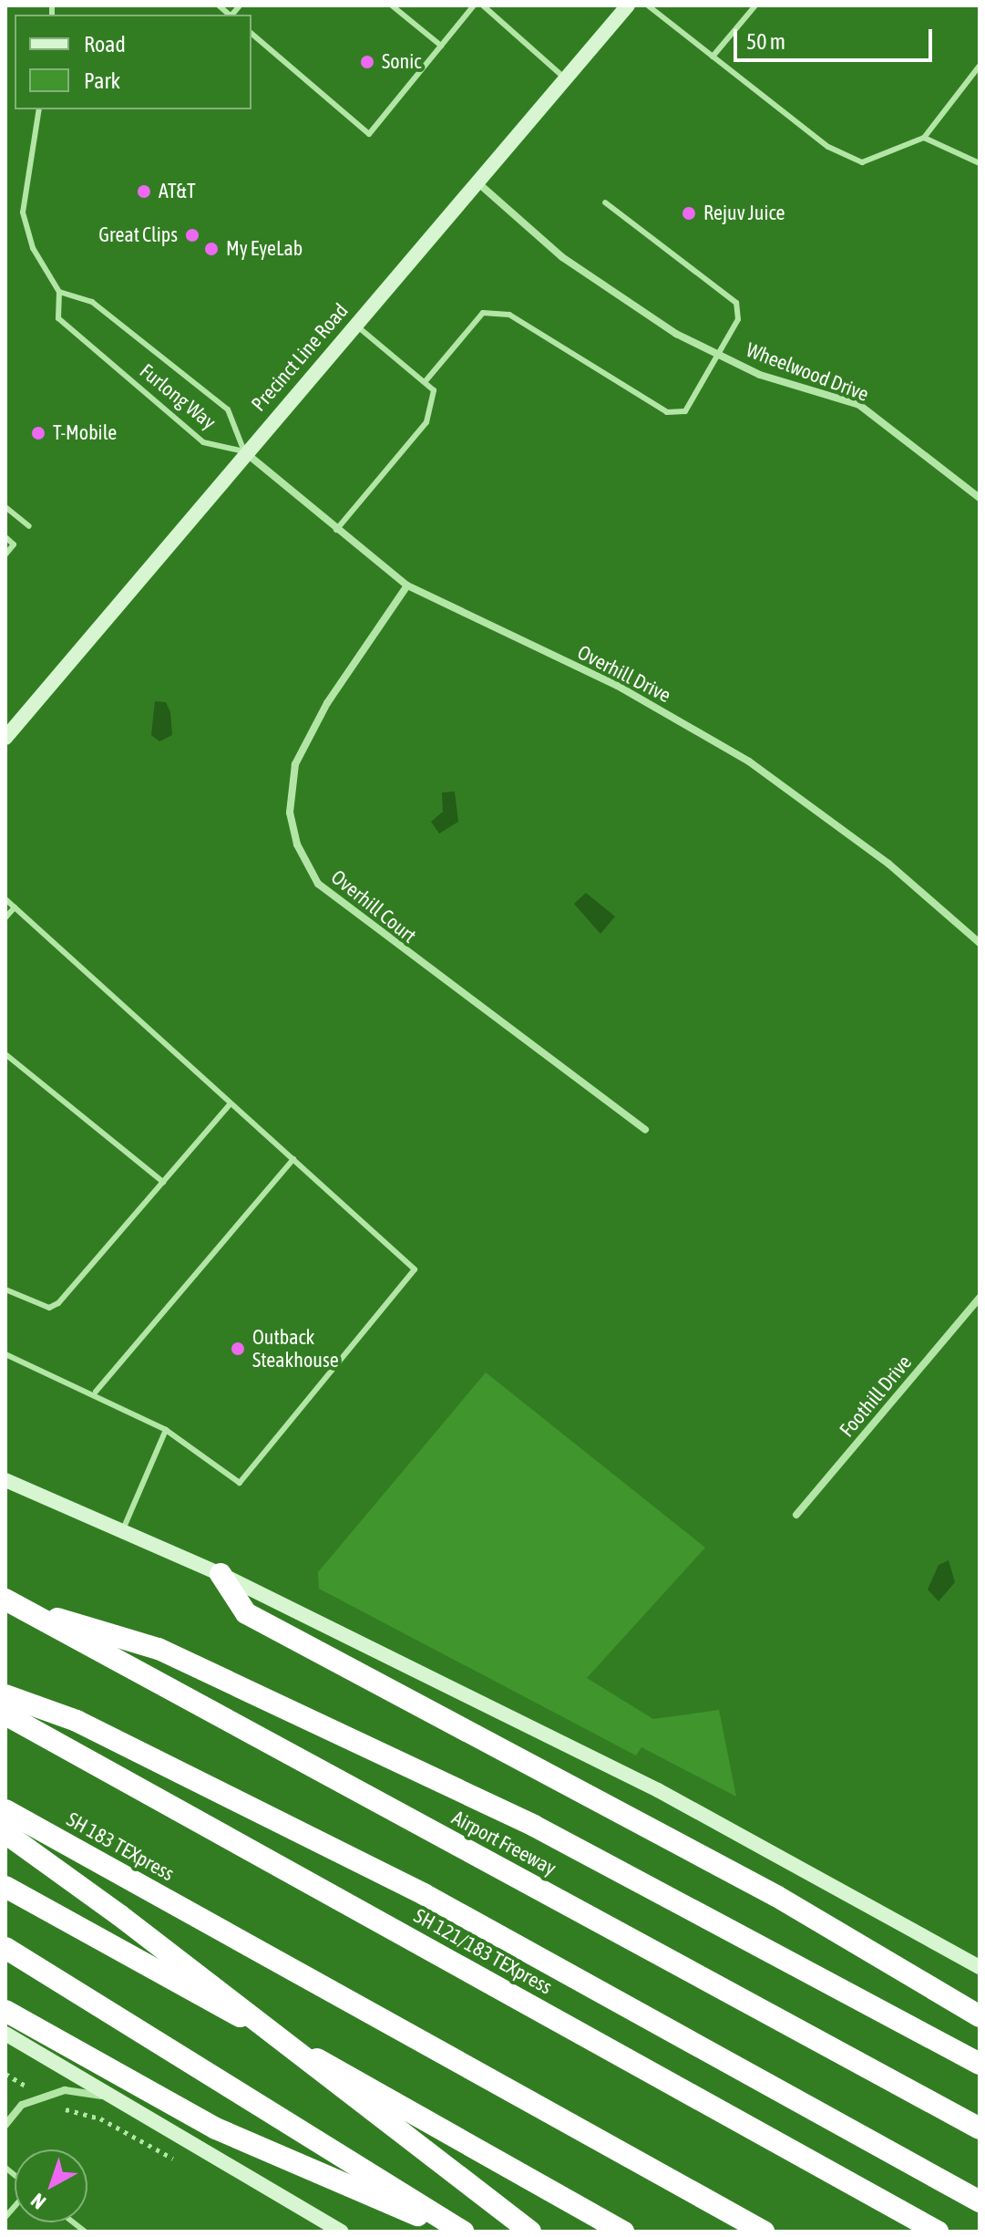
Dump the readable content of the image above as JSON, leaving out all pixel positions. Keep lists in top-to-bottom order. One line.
{"streets":{"highway":["Airport Freeway","SH 183 TEXpress","SH 121/183 TEXpress"],"main road":["Precinct Line Road"],"street":["Wheelwood Drive","Overhill Drive","Overhill Court","Foothill Drive"],"lane":["Furlong Way"]},"crossings":[["Precinct Line Road","Wheelwood Drive"],["Precinct Line Road","Furlong Way"],["Precinct Line Road","Overhill Drive"],["Furlong Way","Overhill Drive"],["Overhill Drive","Overhill Court"]],"places":["Sonic","AT&T","Rejuv Juice","Great Clips","My EyeLab","T-Mobile","Outback Steakhouse"],"legend":["Road","Park"],"scale_bar":"50 m","north":"bottom left"}
